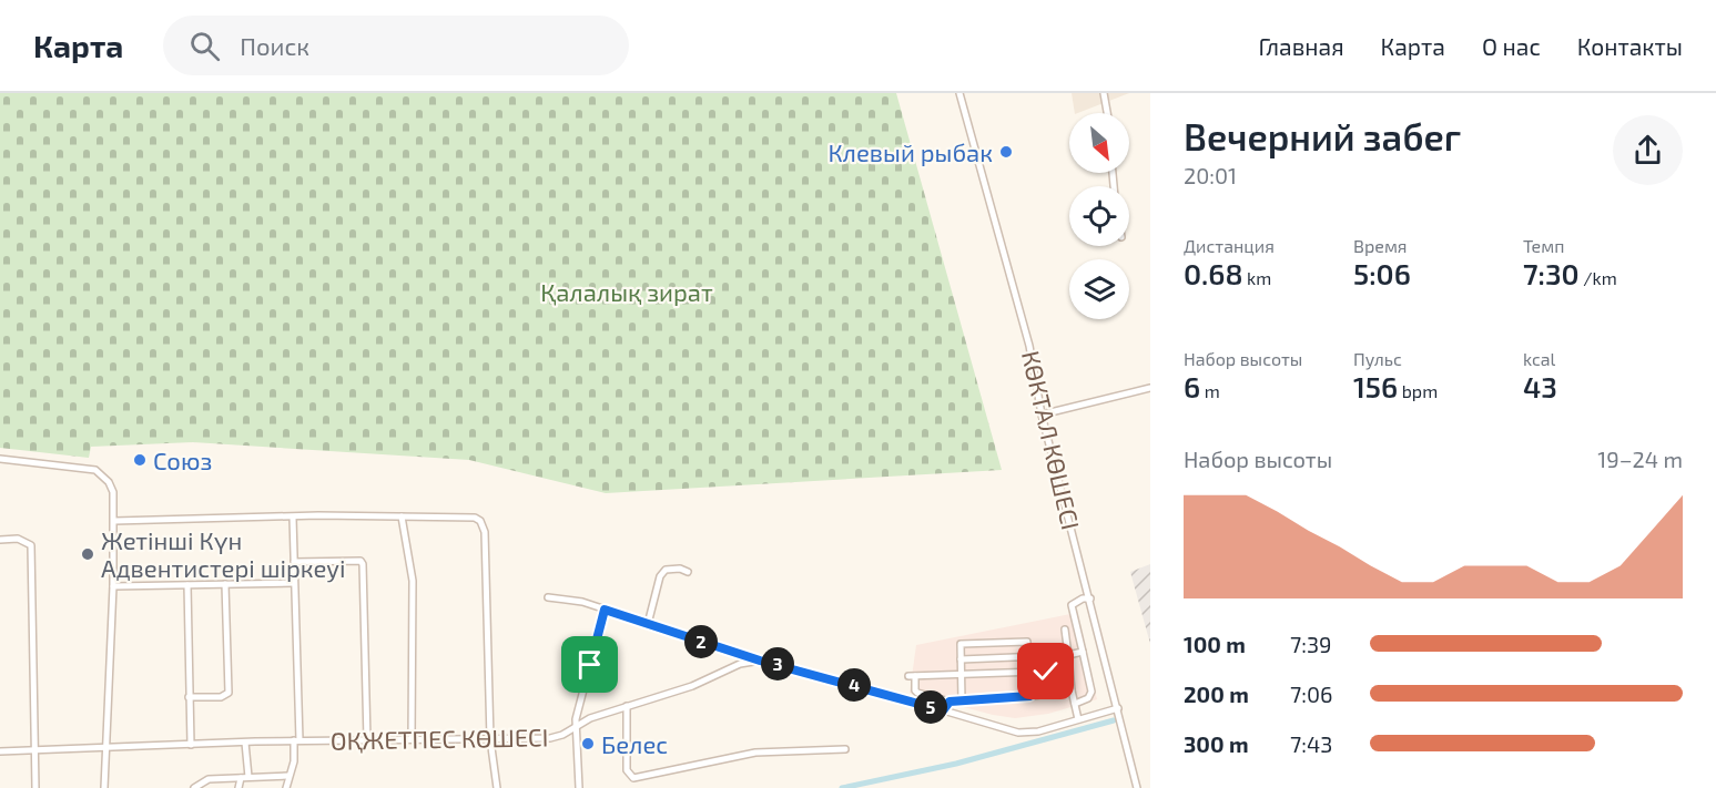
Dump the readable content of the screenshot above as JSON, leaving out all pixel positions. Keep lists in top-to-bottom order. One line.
{"streets":{"street":["КӨКТАЛ КӨШЕСІ","ОҚЖЕТПЕС КӨШЕСІ"]},"parks":["Қалалық зират"],"places":["Клевый рыбак","Союз","Жетінші Күн Адвентистері шіркеуі","Белес"],"north":"bottom right","page":{"header":"Карта","search":"Поиск","nav":["Главная","Карта","О нас","Контакты"],"heading":["Вечерний забег","20:01"],"stats":[["Дистанция","0.68 km"],["Время","5:06"],["Темп","7:30 /km"],["Набор высоты","6 m"],["Пульс","156 bpm"],["kcal","43"]],"chart":["Набор высоты","19–24 m"],"list":[{"name":"100 m","note":"7:39"},{"name":"200 m","note":"7:06"},{"name":"300 m","note":"7:43"}],"pins":["2","3","4","5"]}}
